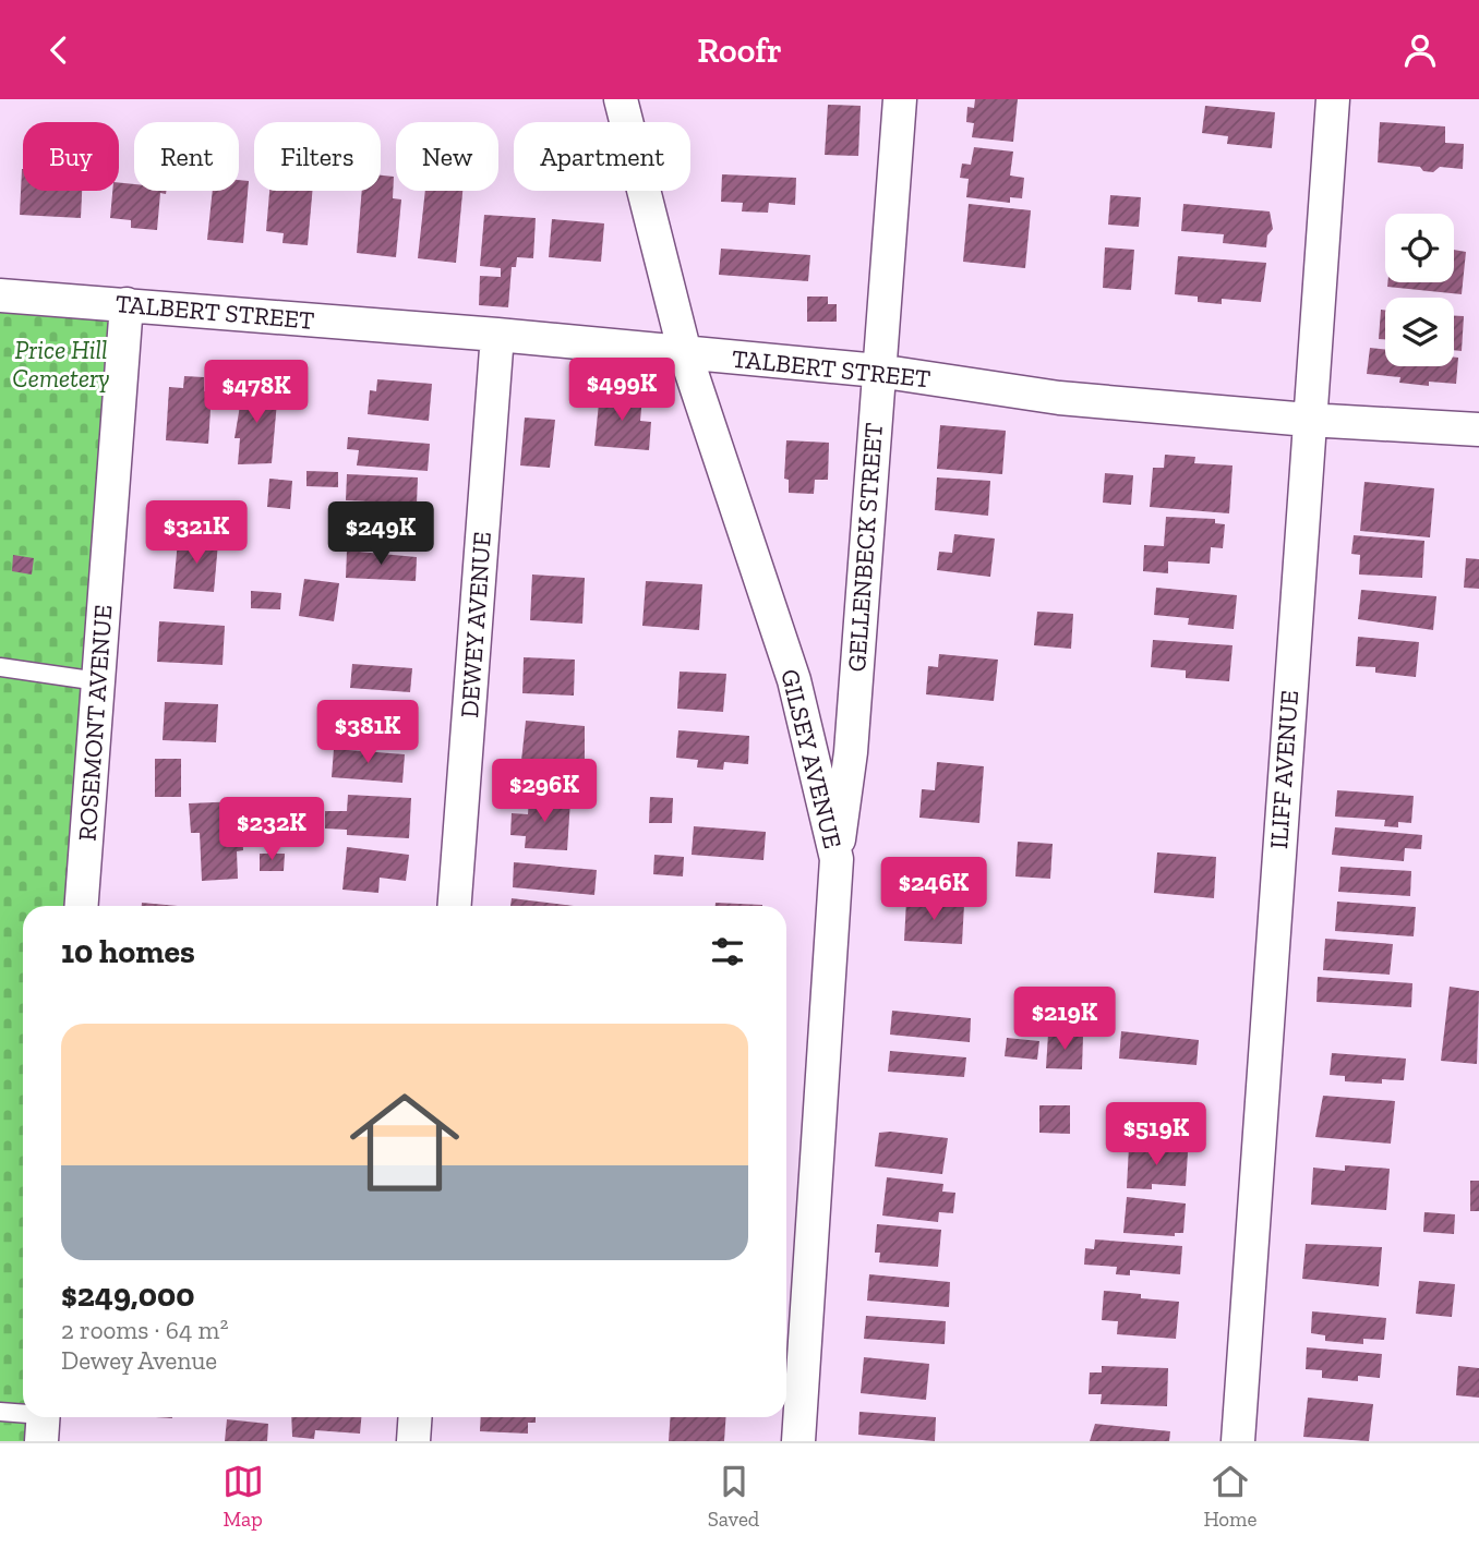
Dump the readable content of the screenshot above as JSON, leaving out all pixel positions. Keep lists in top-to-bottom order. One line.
{"streets":{"street":["TALBERT STREET","GELLENBECK STREET","DEWEY AVENUE","ROSEMONT AVENUE","GILSEY AVENUE","ILIFF AVENUE"]},"crossings":[["TALBERT STREET","GELLENBECK STREET"],["TALBERT STREET","DEWEY AVENUE"],["TALBERT STREET","ROSEMONT AVENUE"],["TALBERT STREET","GILSEY AVENUE"],["TALBERT STREET","ILIFF AVENUE"],["GELLENBECK STREET","GILSEY AVENUE"]],"parks":["Price Hill Cemetery"],"page":{"header":"Roofr","chip":["Buy","Rent","Filters","New","Apartment"],"price":["$499K","$478K","$321K","$249K","$381K","$296K","$232K","$246K","$219K","$519K"],"heading":"10 homes","list":[{"name":"$249,000","note":"2 rooms · 64 m² · Dewey Avenue"}],"tabs":["Map","Saved","Home"]}}
